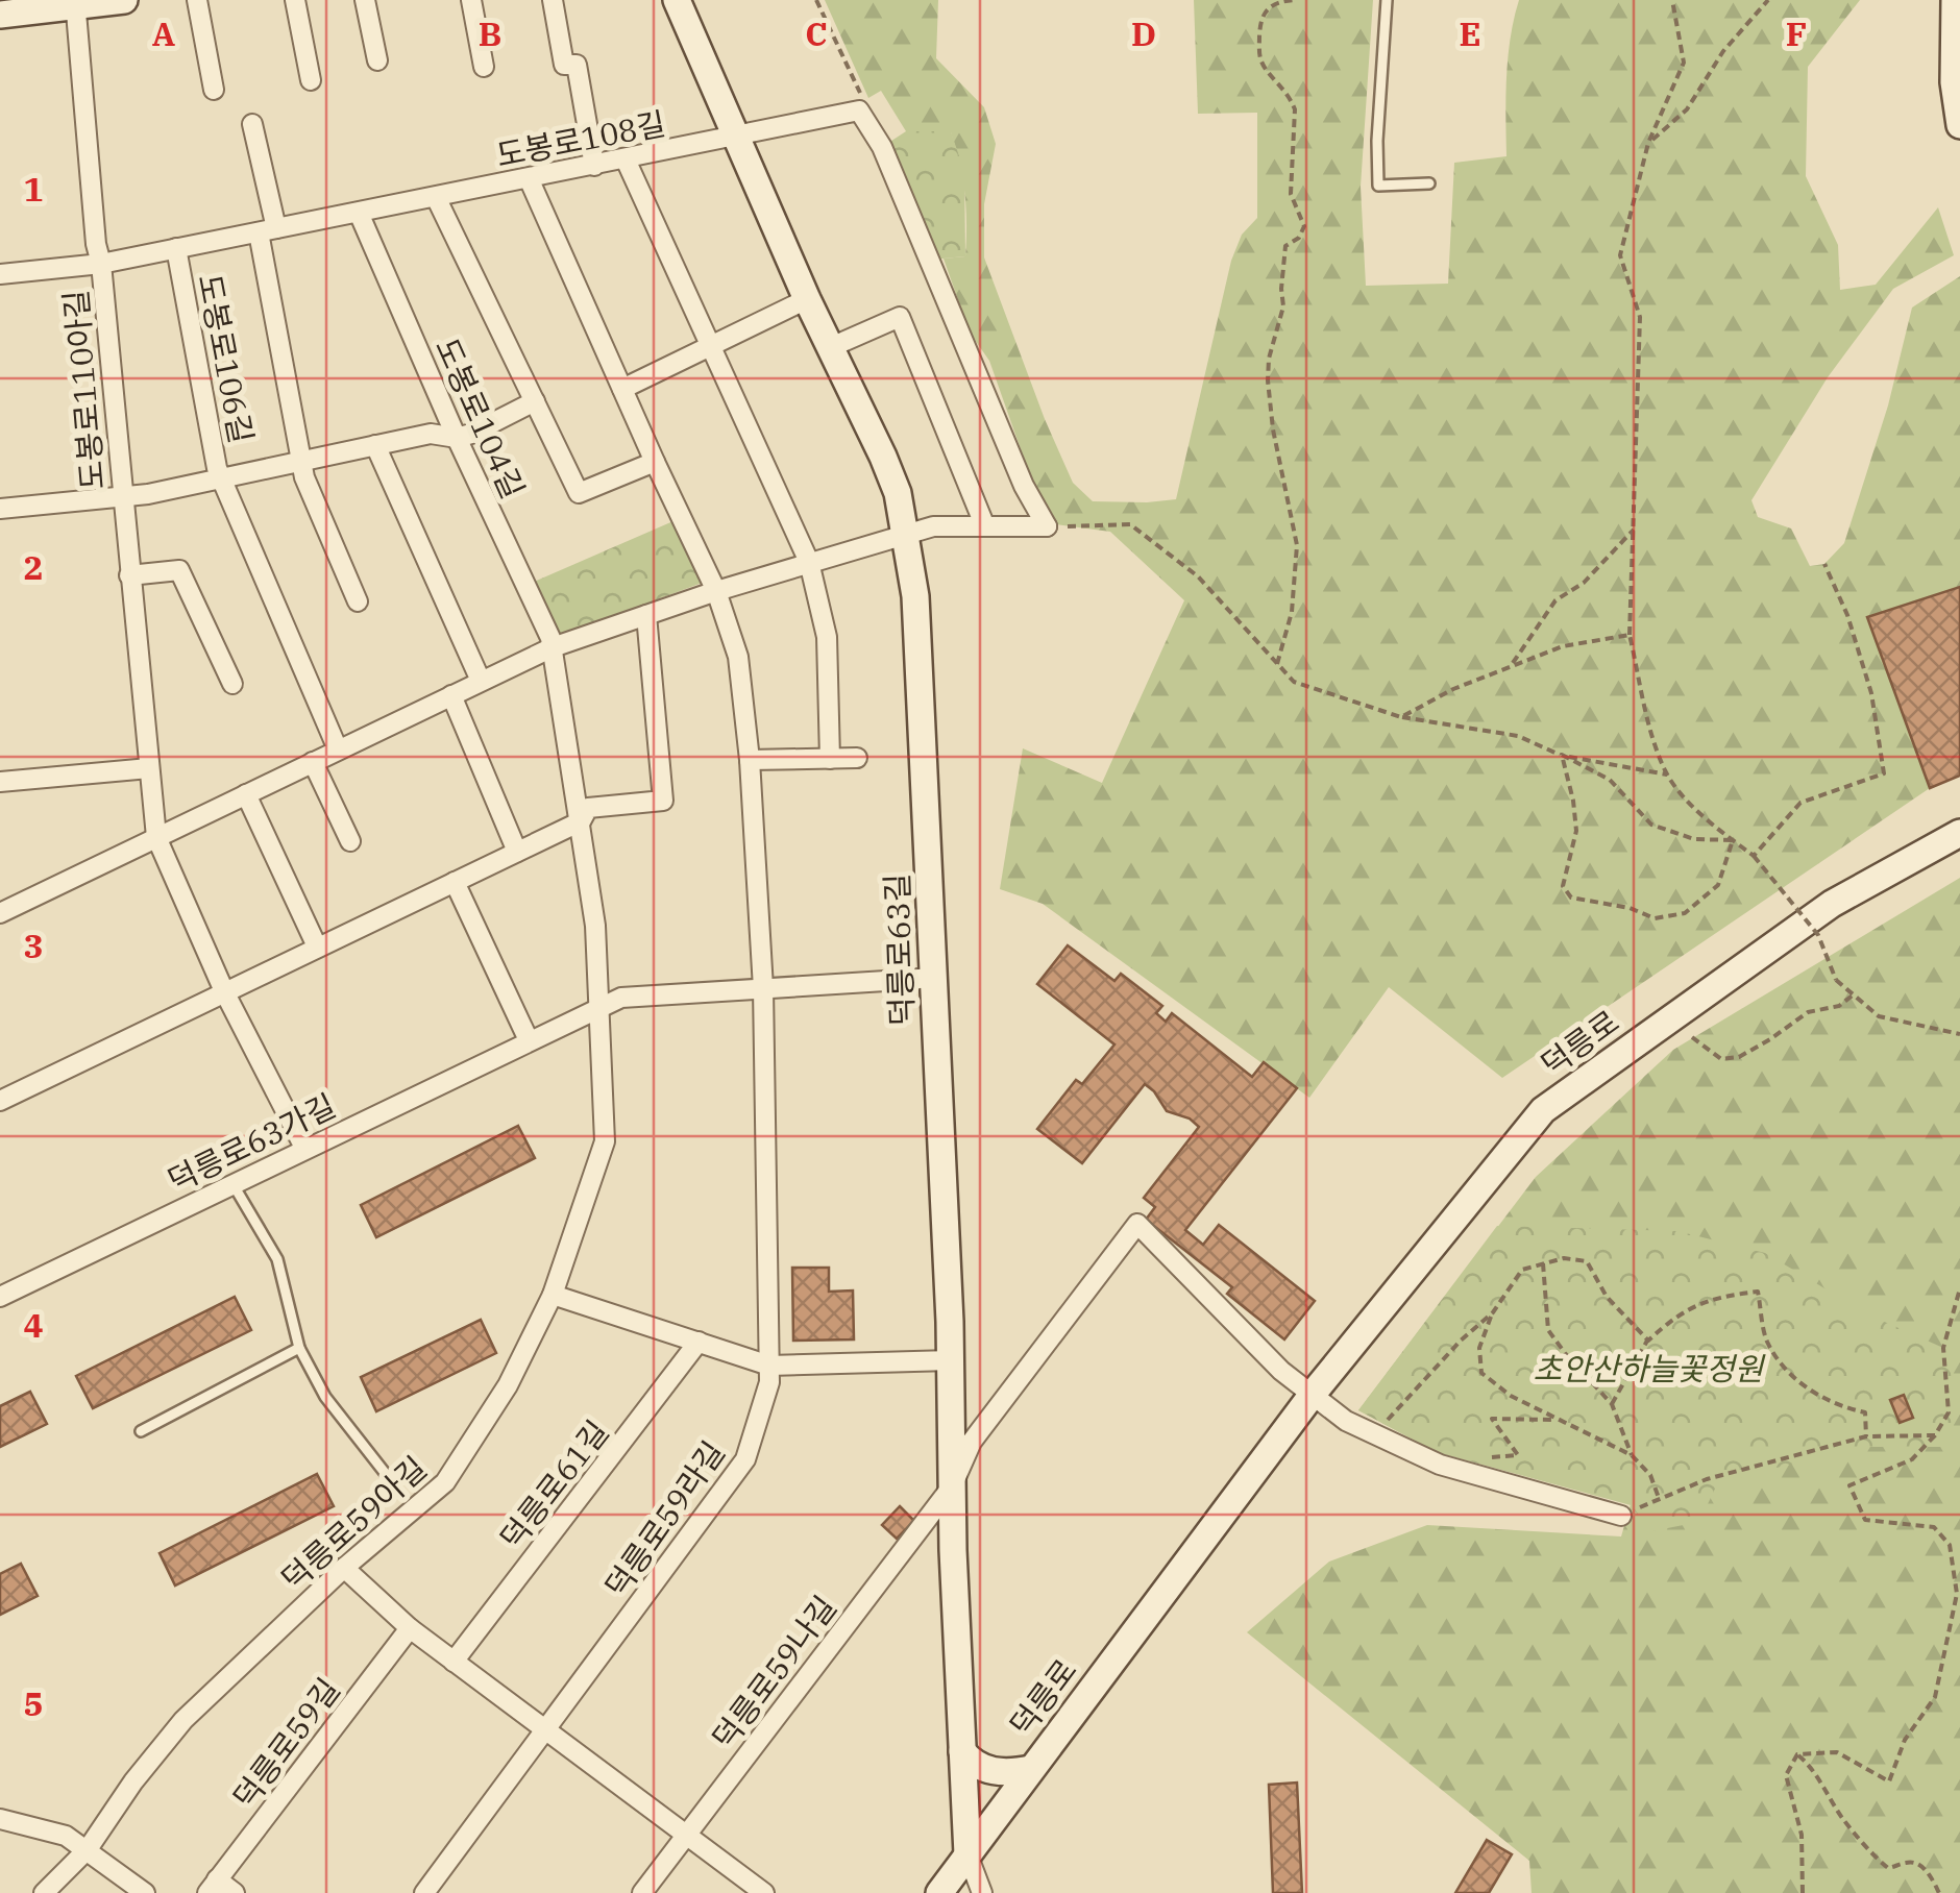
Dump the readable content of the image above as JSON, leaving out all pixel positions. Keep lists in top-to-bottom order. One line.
{"streets":{"street":["도봉로108길","도봉로106길","도봉로110아길","도봉로104길","덕릉로63길","덕릉로","덕릉로63가길","덕릉로61길","덕릉로59라길","덕릉로59아길","덕릉로59나길","덕릉로59길"]},"crossings":[["도봉로108길","도봉로106길"],["도봉로108길","도봉로110아길"],["도봉로108길","도봉로104길"],["도봉로108길","덕릉로63길"],["도봉로106길","도봉로110아길"],["도봉로106길","도봉로104길"],["도봉로110아길","덕릉로63가길"],["도봉로104길","덕릉로63가길"],["도봉로104길","덕릉로59아길"],["덕릉로63길","덕릉로"],["덕릉로63길","덕릉로63가길"],["덕릉로63길","덕릉로59나길"],["덕릉로63가길","덕릉로59라길"],["덕릉로63가길","덕릉로59아길"]],"parks":["초안산하늘꽃정원"],"grid":{"columns":["A","B","C","D","E","F"],"rows":["1","2","3","4","5"]}}
